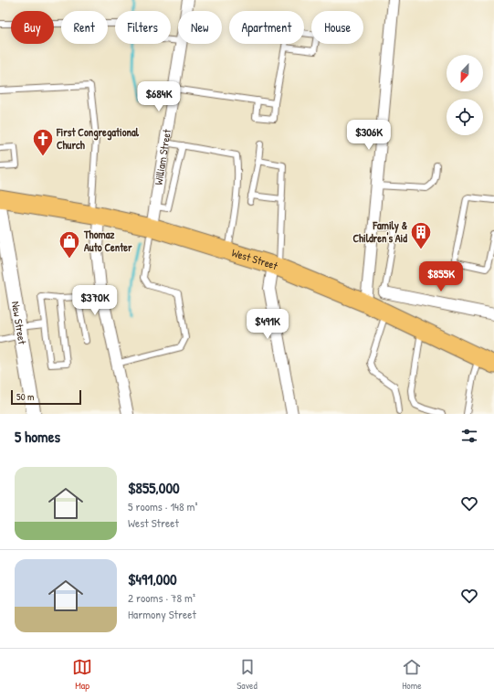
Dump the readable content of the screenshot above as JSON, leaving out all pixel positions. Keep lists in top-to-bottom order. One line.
{"streets":{"main road":["West Street"],"street":["William Street","New Street"]},"crossings":[["William Street","West Street"]],"places":{"church":["First Congregational Church"],"building":["Family & Children's Aid"],"shop":["Thomaz Auto Center"]},"scale_bar":"50 m","north":"bottom","page":{"chip":["Buy","Rent","Filters","New","Apartment","House"],"price":["$684K","$306K","$855K","$370K","$491K"],"scale":"50 m","heading":"5 homes","list":[{"name":"$855,000","note":"5 rooms · 148 m² · West Street"},{"name":"$491,000","note":"2 rooms · 78 m² · Harmony Street"}],"tabs":["Map","Saved","Home"]}}
